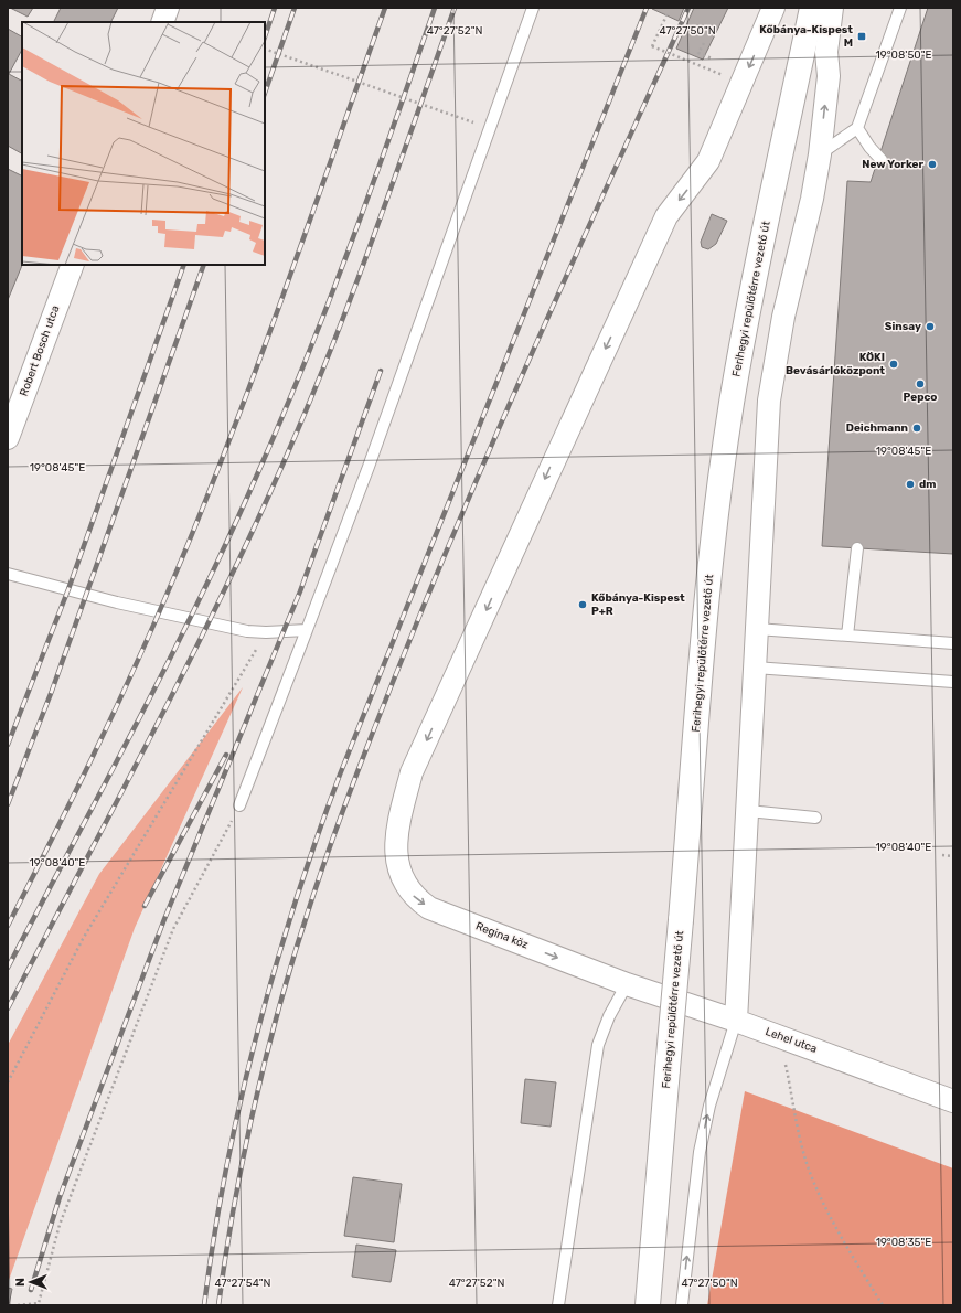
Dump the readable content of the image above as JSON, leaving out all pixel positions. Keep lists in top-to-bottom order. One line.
{"streets":{"main road":["Ferihegyi repülőtérre vezető út"],"street":["Robert Bosch utca","Regina köz","Lehel utca"]},"crossings":[["Regina köz","Lehel utca"]],"places":{"transit":["Kőbánya-Kispest M"],"other":["New Yorker","Sinsay","KÖKI Bevásárlóközpont","Pepco","Deichmann","dm","Kőbánya-Kispest P+R"]},"north":"left","coordinates":["47°27'52\"N","47°27'50\"N","19°08'50\"E","19°08'45\"E","19°08'40\"E","19°08'35\"E","47°27'54\"N"]}
